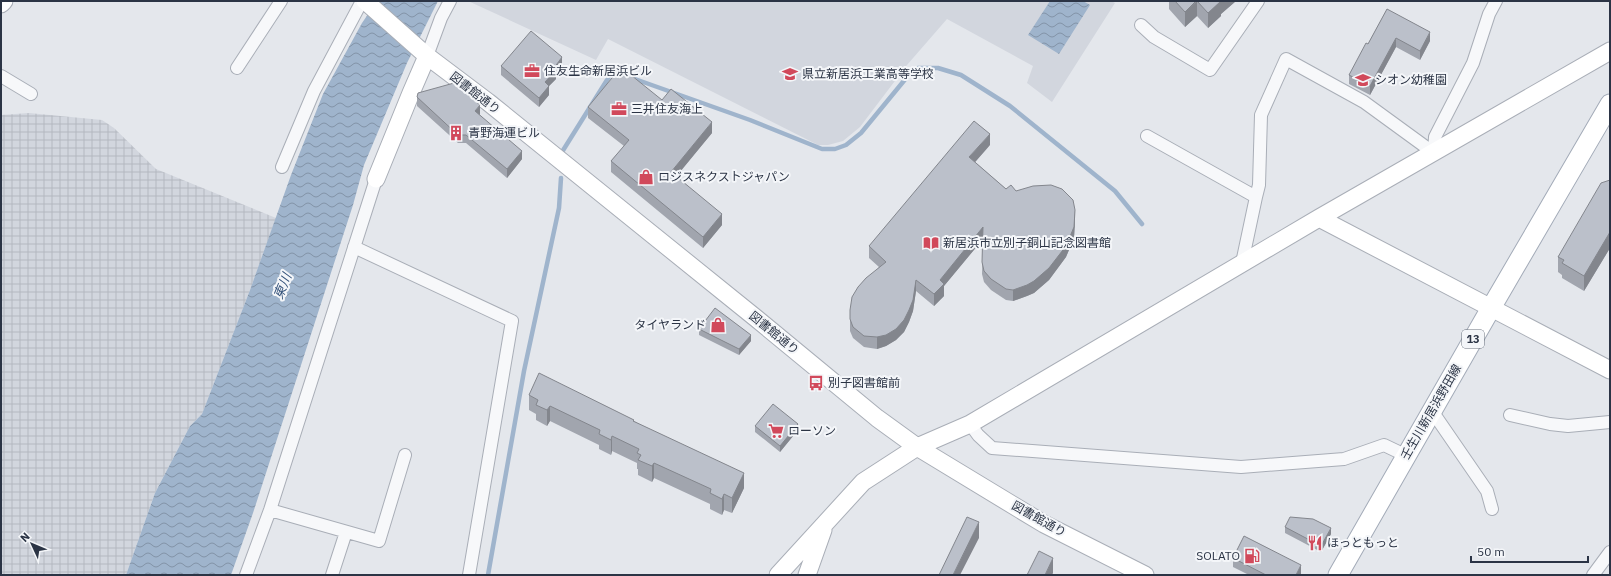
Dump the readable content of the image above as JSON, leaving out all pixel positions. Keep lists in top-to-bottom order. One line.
{"streets":{"main road":["13","壬生川新居浜野田線"],"street":["図書館通り"]},"water":["東川"],"places":{"office":["住友生命新居浜ビル","三井住友海上"],"school or university":["県立新居浜工業高等学校","シオン幼稚園"],"building":["青野海運ビル"],"shop":["ロジスネクストジャパン","タイヤランド"],"library":["新居浜市立別子銅山記念図書館"],"bus stop":["別子図書館前"],"supermarket":["ローソン"],"restaurant":["ほっともっと"],"fuel station":["SOLATO"]},"scale_bar":"50 m","north":"top left"}
